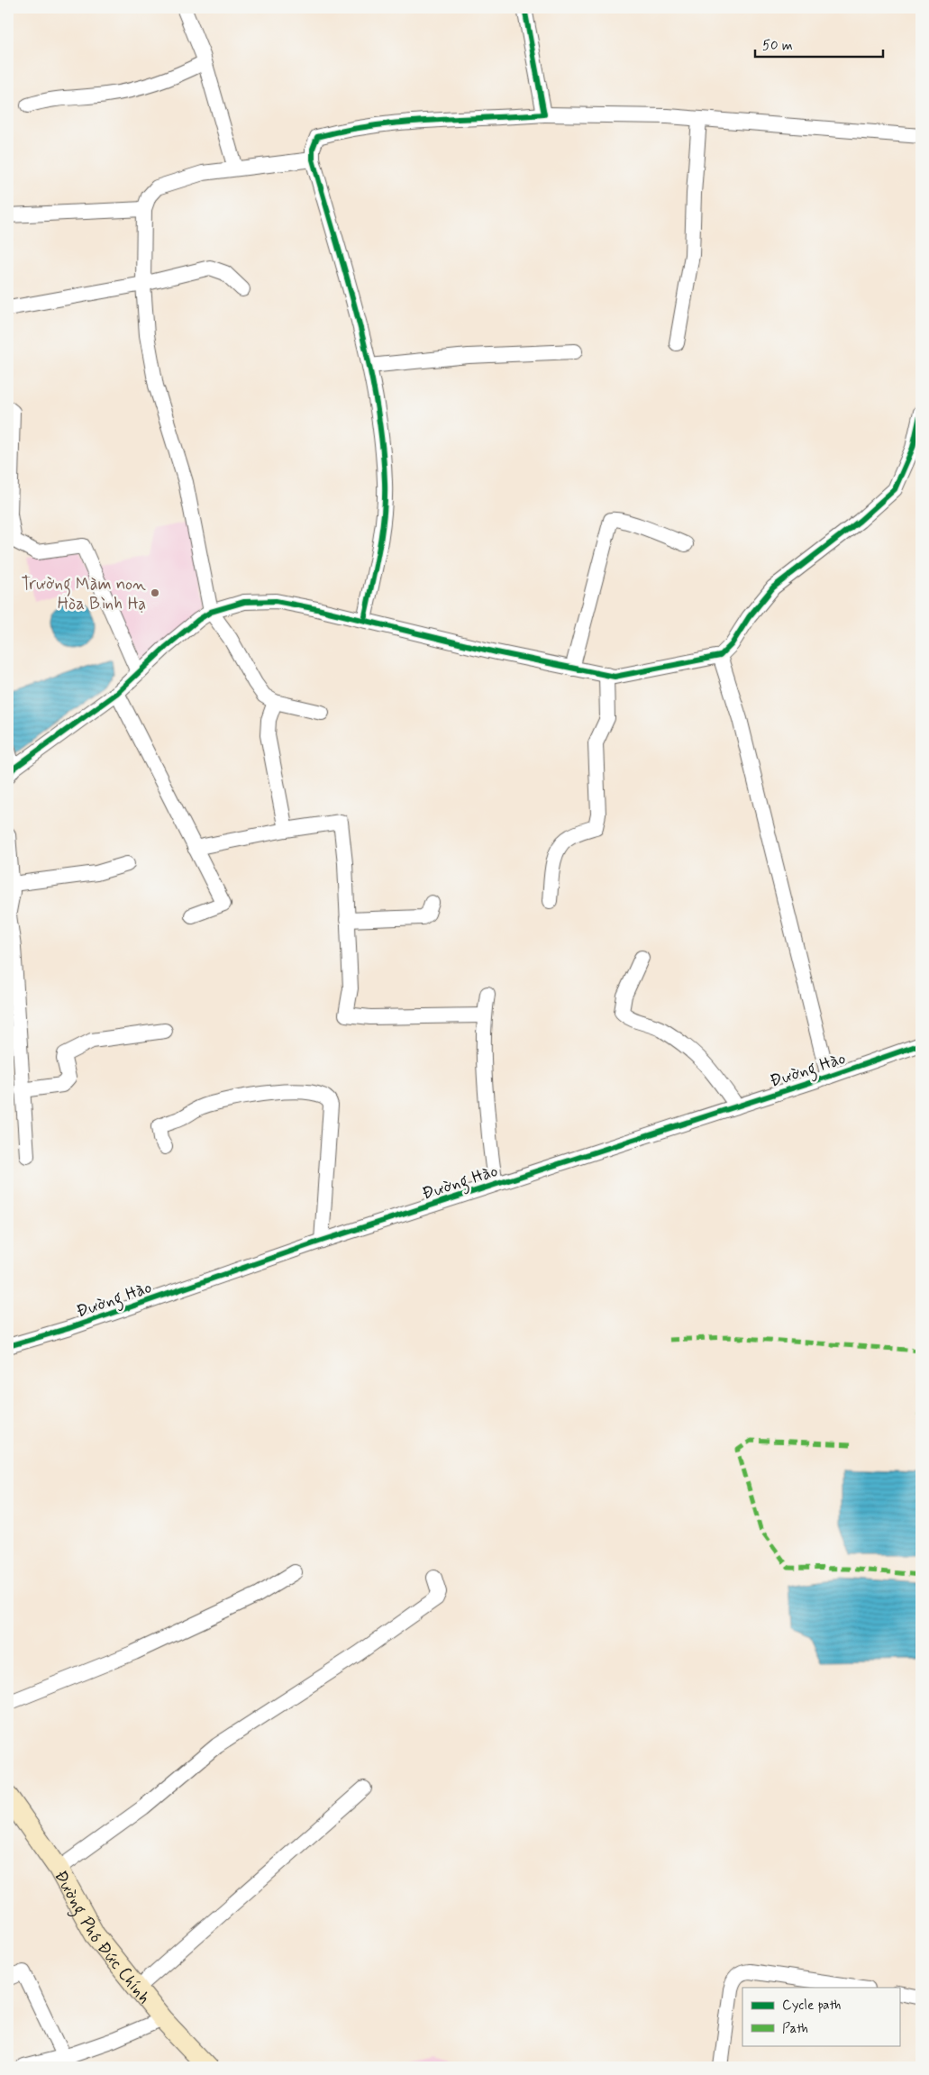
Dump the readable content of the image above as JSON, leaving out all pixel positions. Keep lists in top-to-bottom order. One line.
{"streets":{"main road":["Đường Phó Đức Chính"],"street":["Đường Hào"]},"places":["Trường Màm non Hòa Bình Hạ"],"legend":["Cycle path","Path"],"scale_bar":"50 m"}
